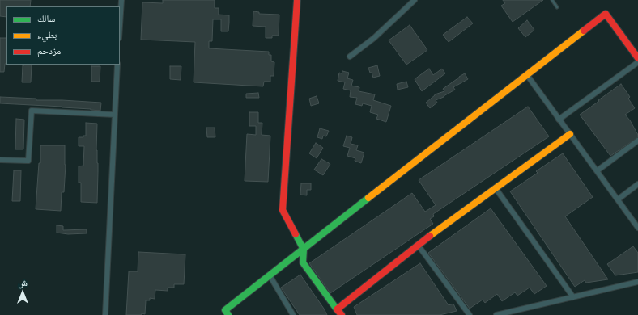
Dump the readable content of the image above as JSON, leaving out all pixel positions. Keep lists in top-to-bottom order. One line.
{"legend":["سالك","بطيء","مزدحم"],"north":"top"}
